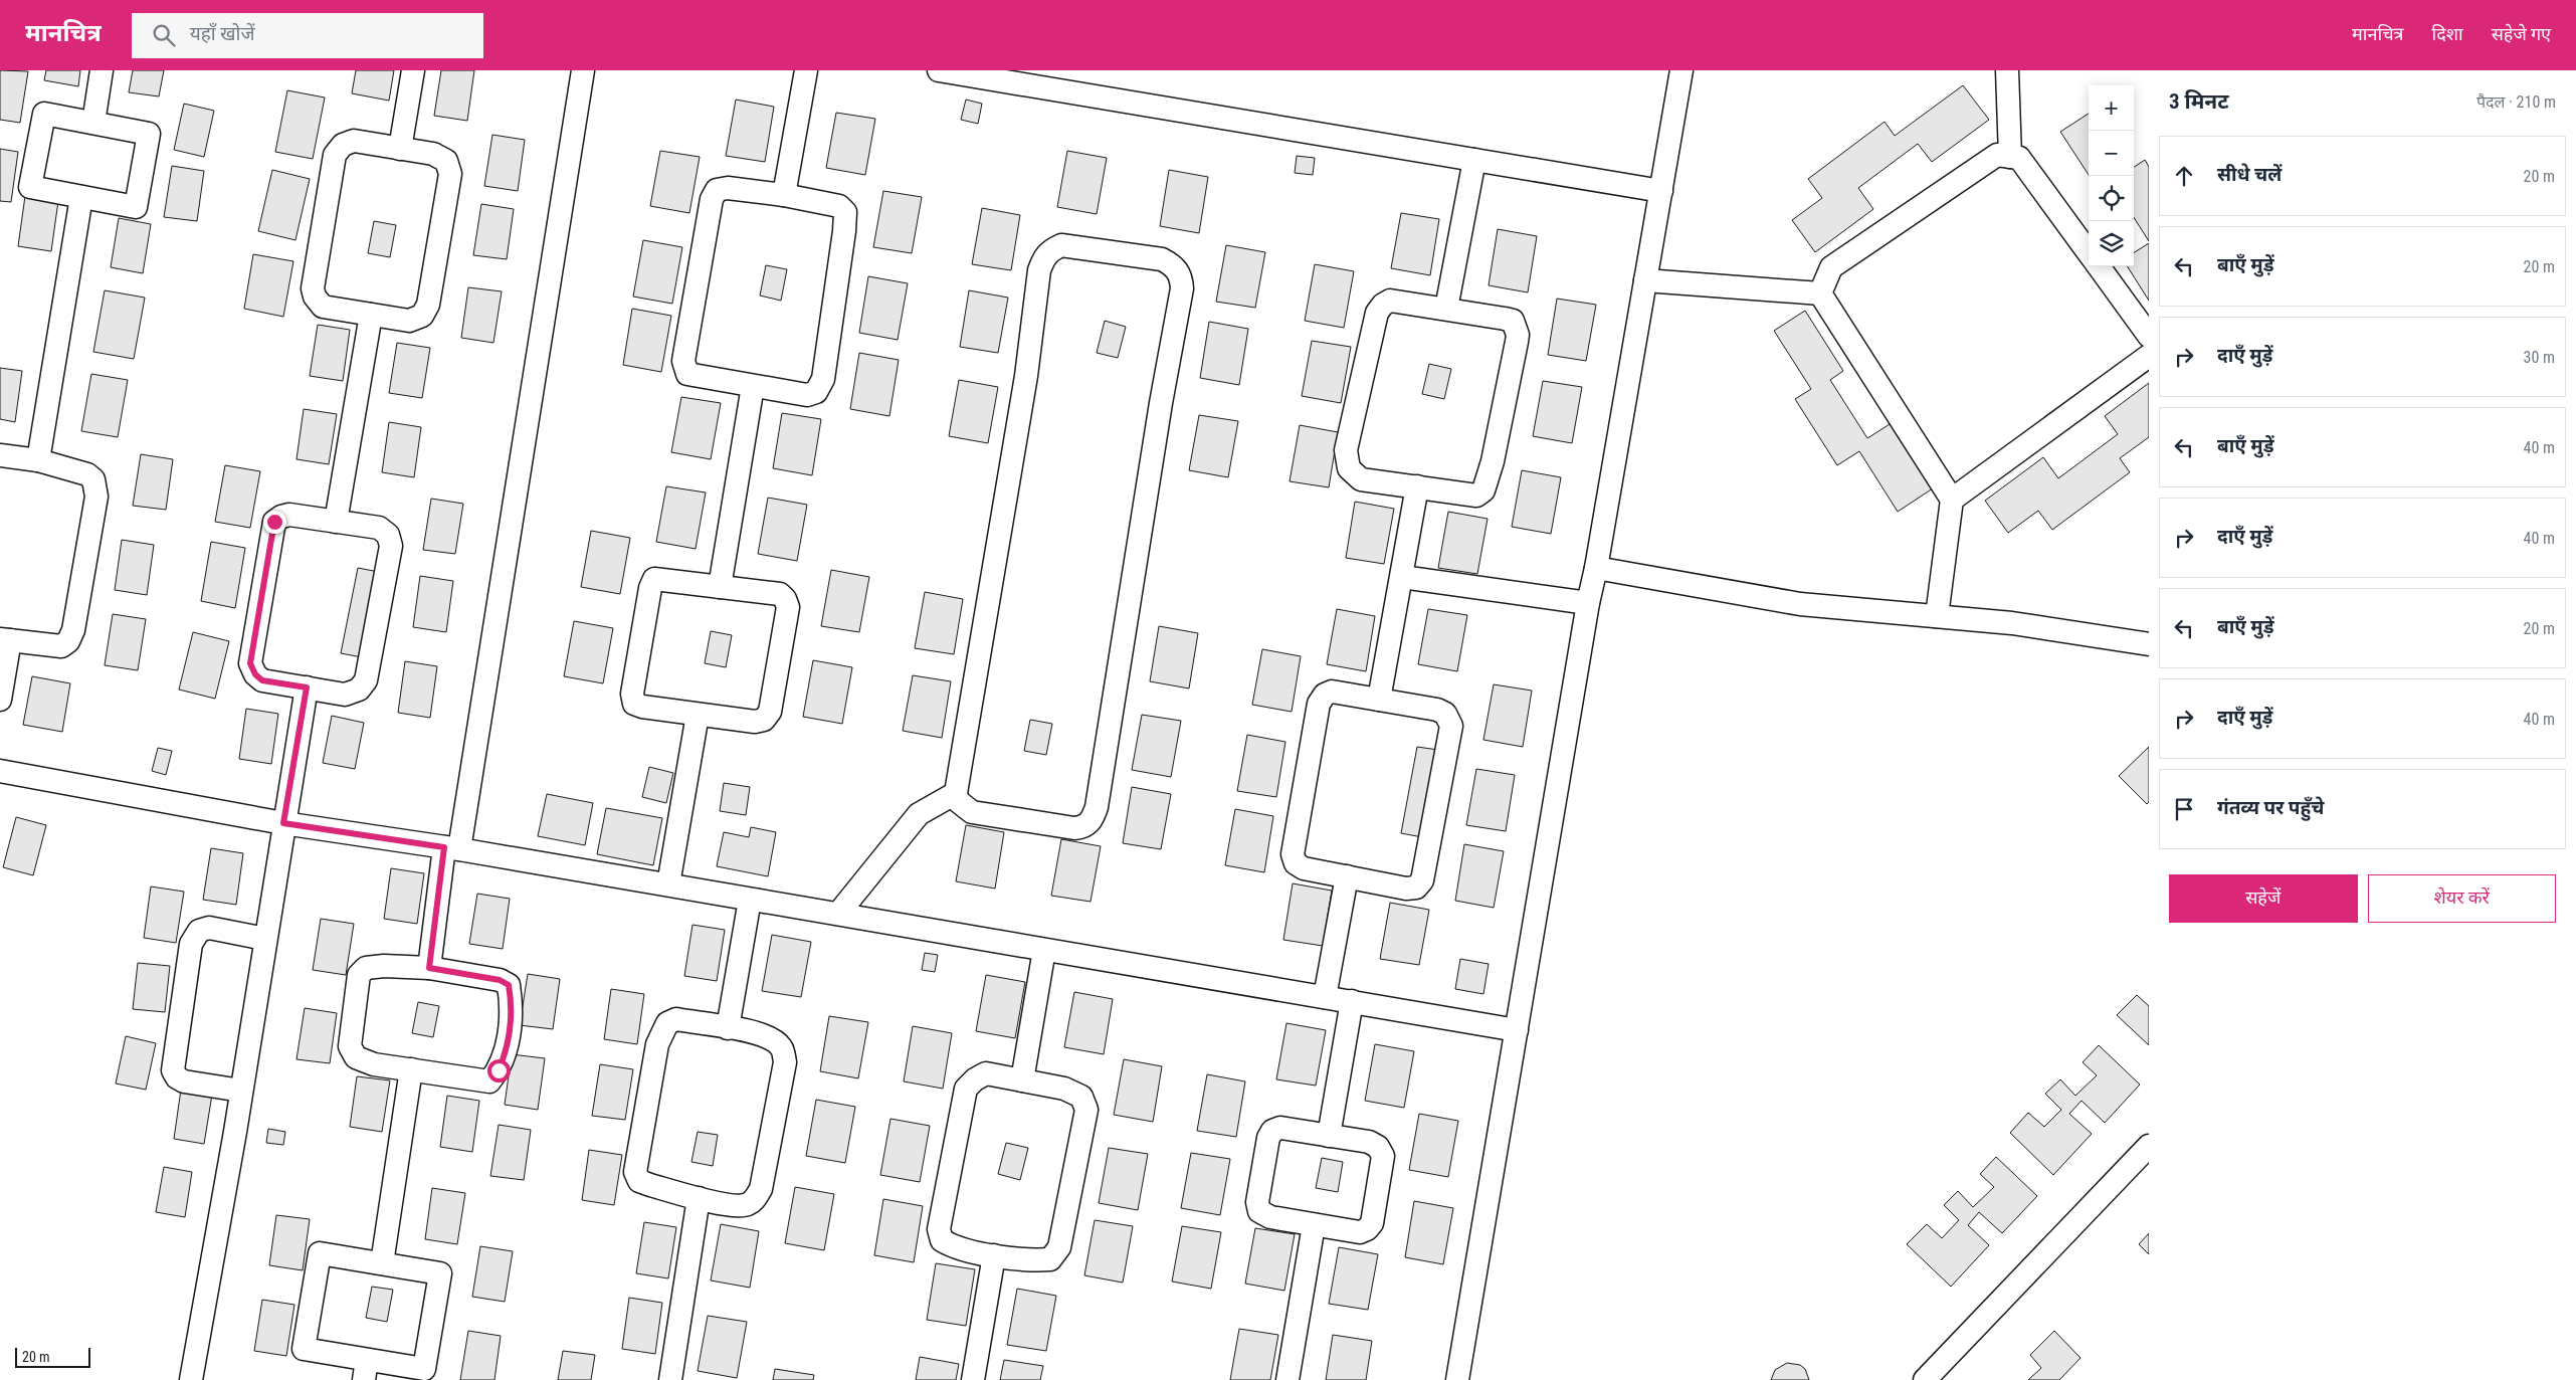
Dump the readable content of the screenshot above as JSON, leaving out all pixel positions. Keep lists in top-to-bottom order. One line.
{"scale_bar":"20 m","page":{"header":"मानचित्र","search":"यहाँ खोजें","nav":["मानचित्र","दिशा","सहेजे गए"],"heading":["3 मिनट","पैदल · 210 m"],"map_buttons":["+","−"],"list":[["सीधे चलें","20 m"],["बाएँ मुड़ें","20 m"],["दाएँ मुड़ें","30 m"],["बाएँ मुड़ें","40 m"],["दाएँ मुड़ें","40 m"],["बाएँ मुड़ें","20 m"],["दाएँ मुड़ें","40 m"],"गंतव्य पर पहुँचे"],"buttons":["सहेजें","शेयर करें"],"scale":"20 m"}}
